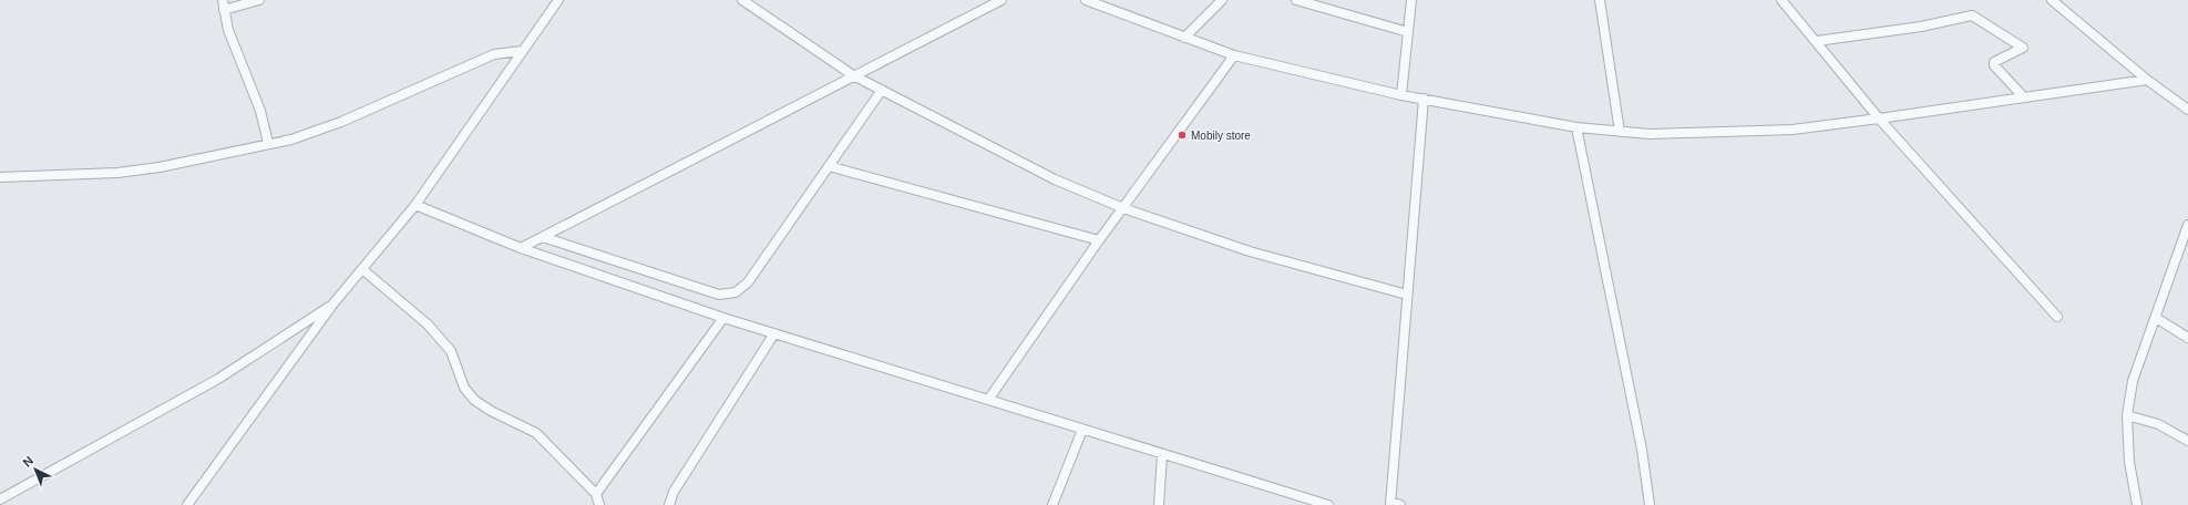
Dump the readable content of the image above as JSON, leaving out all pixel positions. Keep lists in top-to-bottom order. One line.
{"places":["Mobily store"],"north":"top left"}
